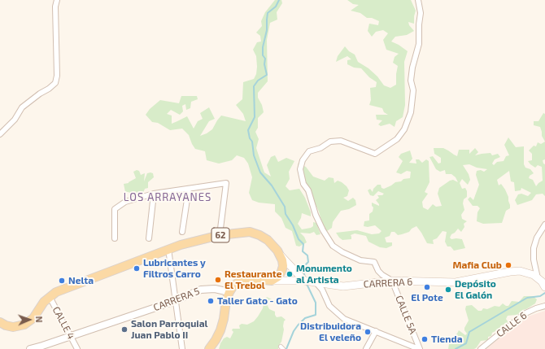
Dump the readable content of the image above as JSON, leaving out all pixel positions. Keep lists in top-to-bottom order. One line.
{"streets":{"main road":["62","CARRERA 6"],"street":["CARRERA 5","CALLE 5A","CALLE 4","CALLE 6"]},"crossings":[["62","CALLE 4"],["CARRERA 6","CALLE 5A"],["CARRERA 5","CALLE 4"]],"districts":["LOS ARRAYANES"],"places":["Mafia Club","Lubricantes y Filtros Carro","Monumento al Artista","Restaurante El Trebol","Nelta","El Pote","Depósito El Galón","Taller Gato - Gato","Salon Parroquial Juan Pablo II","Distribuidora El veleño","Tienda"],"north":"right"}
